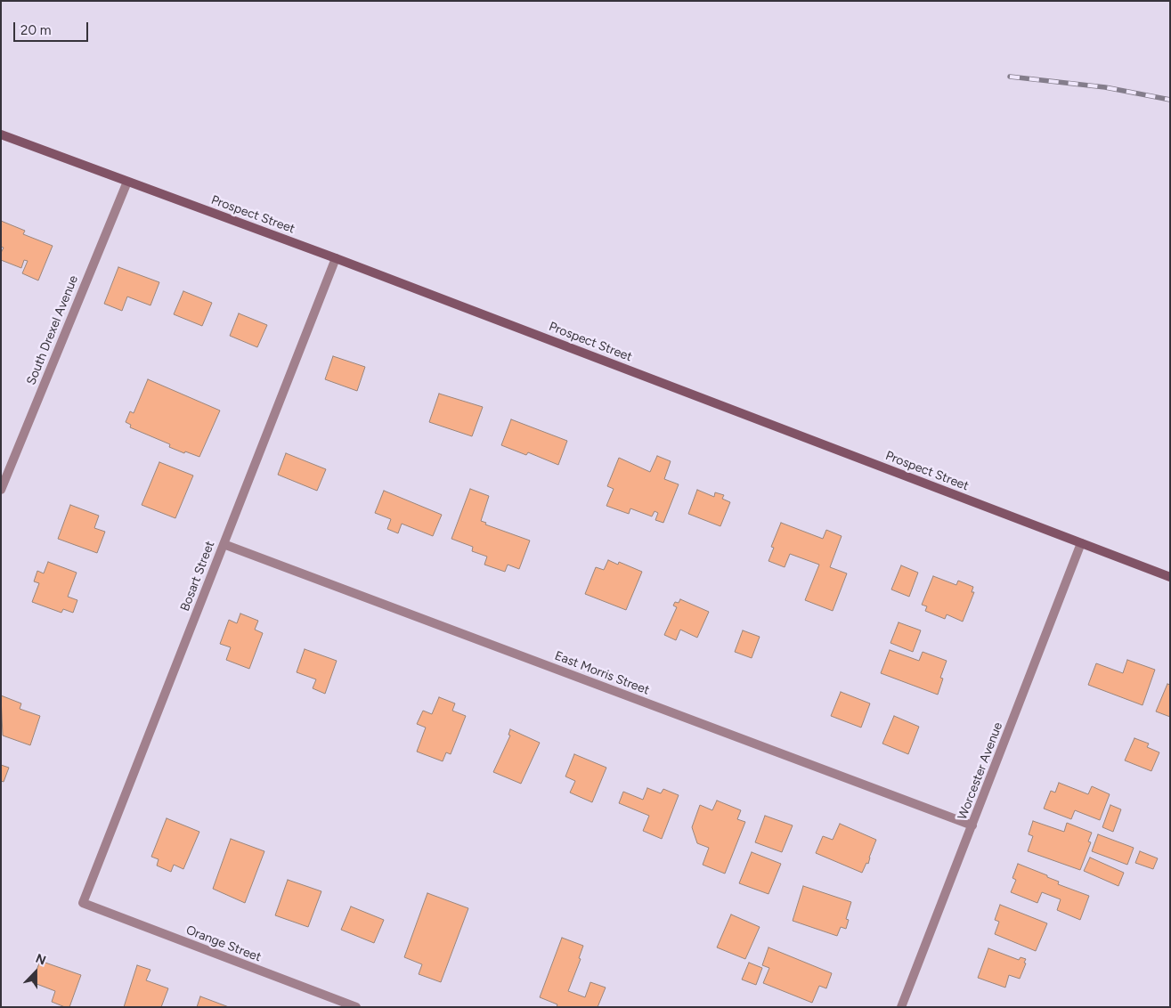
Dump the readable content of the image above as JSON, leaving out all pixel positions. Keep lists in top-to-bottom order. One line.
{"streets":{"main road":["Prospect Street"],"street":["South Drexel Avenue","Bosart Street","East Morris Street","Worcester Avenue","Orange Street"]},"crossings":[["Prospect Street","South Drexel Avenue"],["Prospect Street","Bosart Street"],["Prospect Street","Worcester Avenue"],["Bosart Street","East Morris Street"],["Bosart Street","Orange Street"],["East Morris Street","Worcester Avenue"]],"scale_bar":"20 m","north":"top"}
